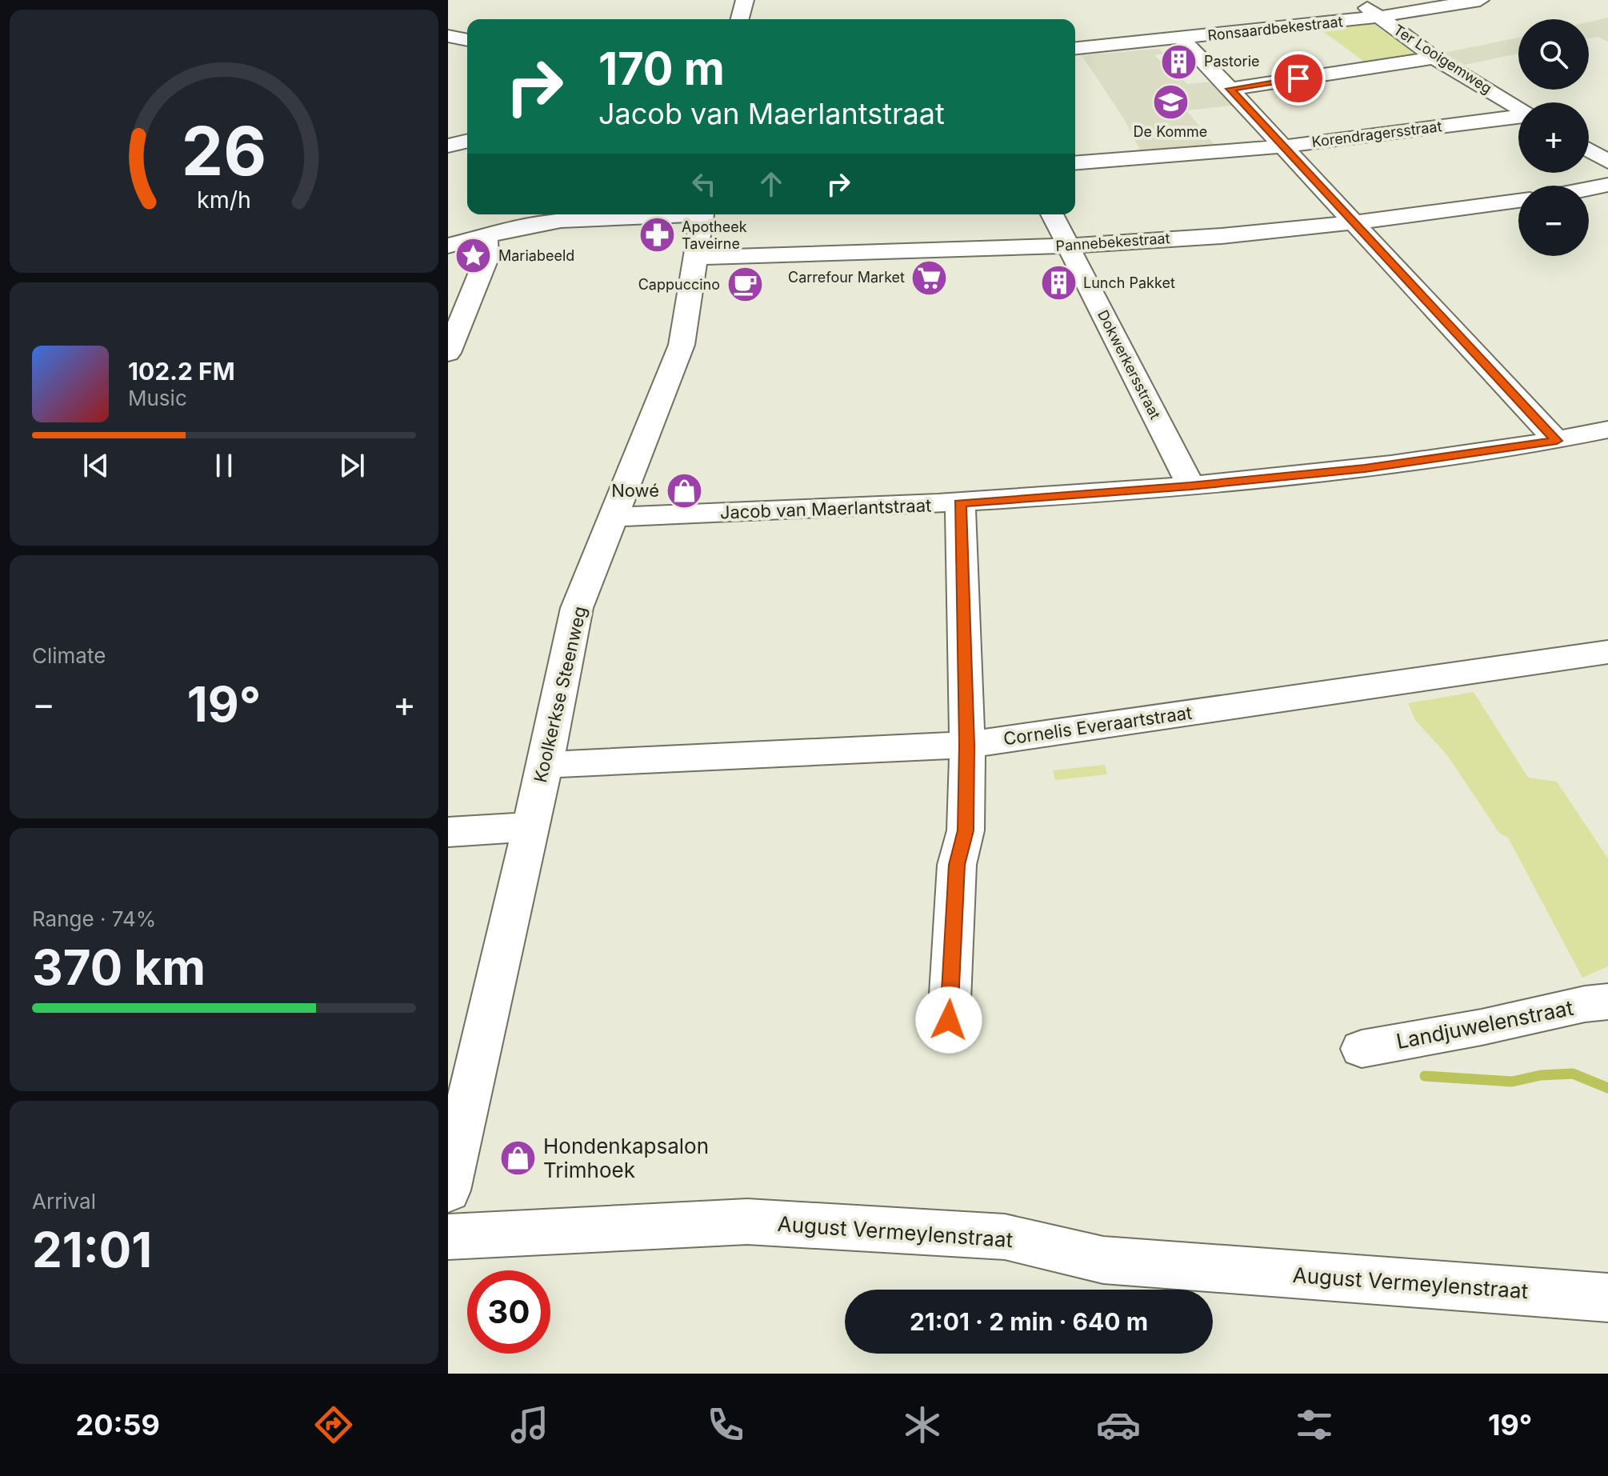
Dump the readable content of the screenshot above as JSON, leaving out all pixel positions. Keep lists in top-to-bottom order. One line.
{"streets":{"street":["Ronsaardbekestraat","Ter Looigemweg","Korendragersstraat","Pannebekestraat","Dokwerkersstraat","Jacob van Maerlantstraat","Koolkerkse Steenweg","Cornelis Everaartstraat","Landjuwelenstraat","August Vermeylenstraat"]},"crossings":[["Ronsaardbekestraat","Ter Looigemweg"],["Pannebekestraat","Dokwerkersstraat"],["Pannebekestraat","Koolkerkse Steenweg"],["Dokwerkersstraat","Jacob van Maerlantstraat"],["Jacob van Maerlantstraat","Koolkerkse Steenweg"],["Koolkerkse Steenweg","Cornelis Everaartstraat"]],"places":{"building":["Pastorie","Lunch Pakket"],"school or university":["De Komme"],"pharmacy":["Apotheek Taveirne"],"place":["Mariabeeld"],"supermarket":["Carrefour Market"],"cafe":["Cappuccino"],"shop":["Nowé","Hondenkapsalon Trimhoek"]},"page":{"map_buttons":["+","−"],"turn":["170 m","Jacob van Maerlantstraat"],"song":["102.2 FM","Music"],"tile":["Climate",["Range · 74%","370 km"],["Arrival","21:01"]],"heat":["−","19°","+"],"limit":"30","trip":"21:01 · 2 min · 640 m","tabs":["20:59","19°"],"gauge":["26","km/h"]}}
